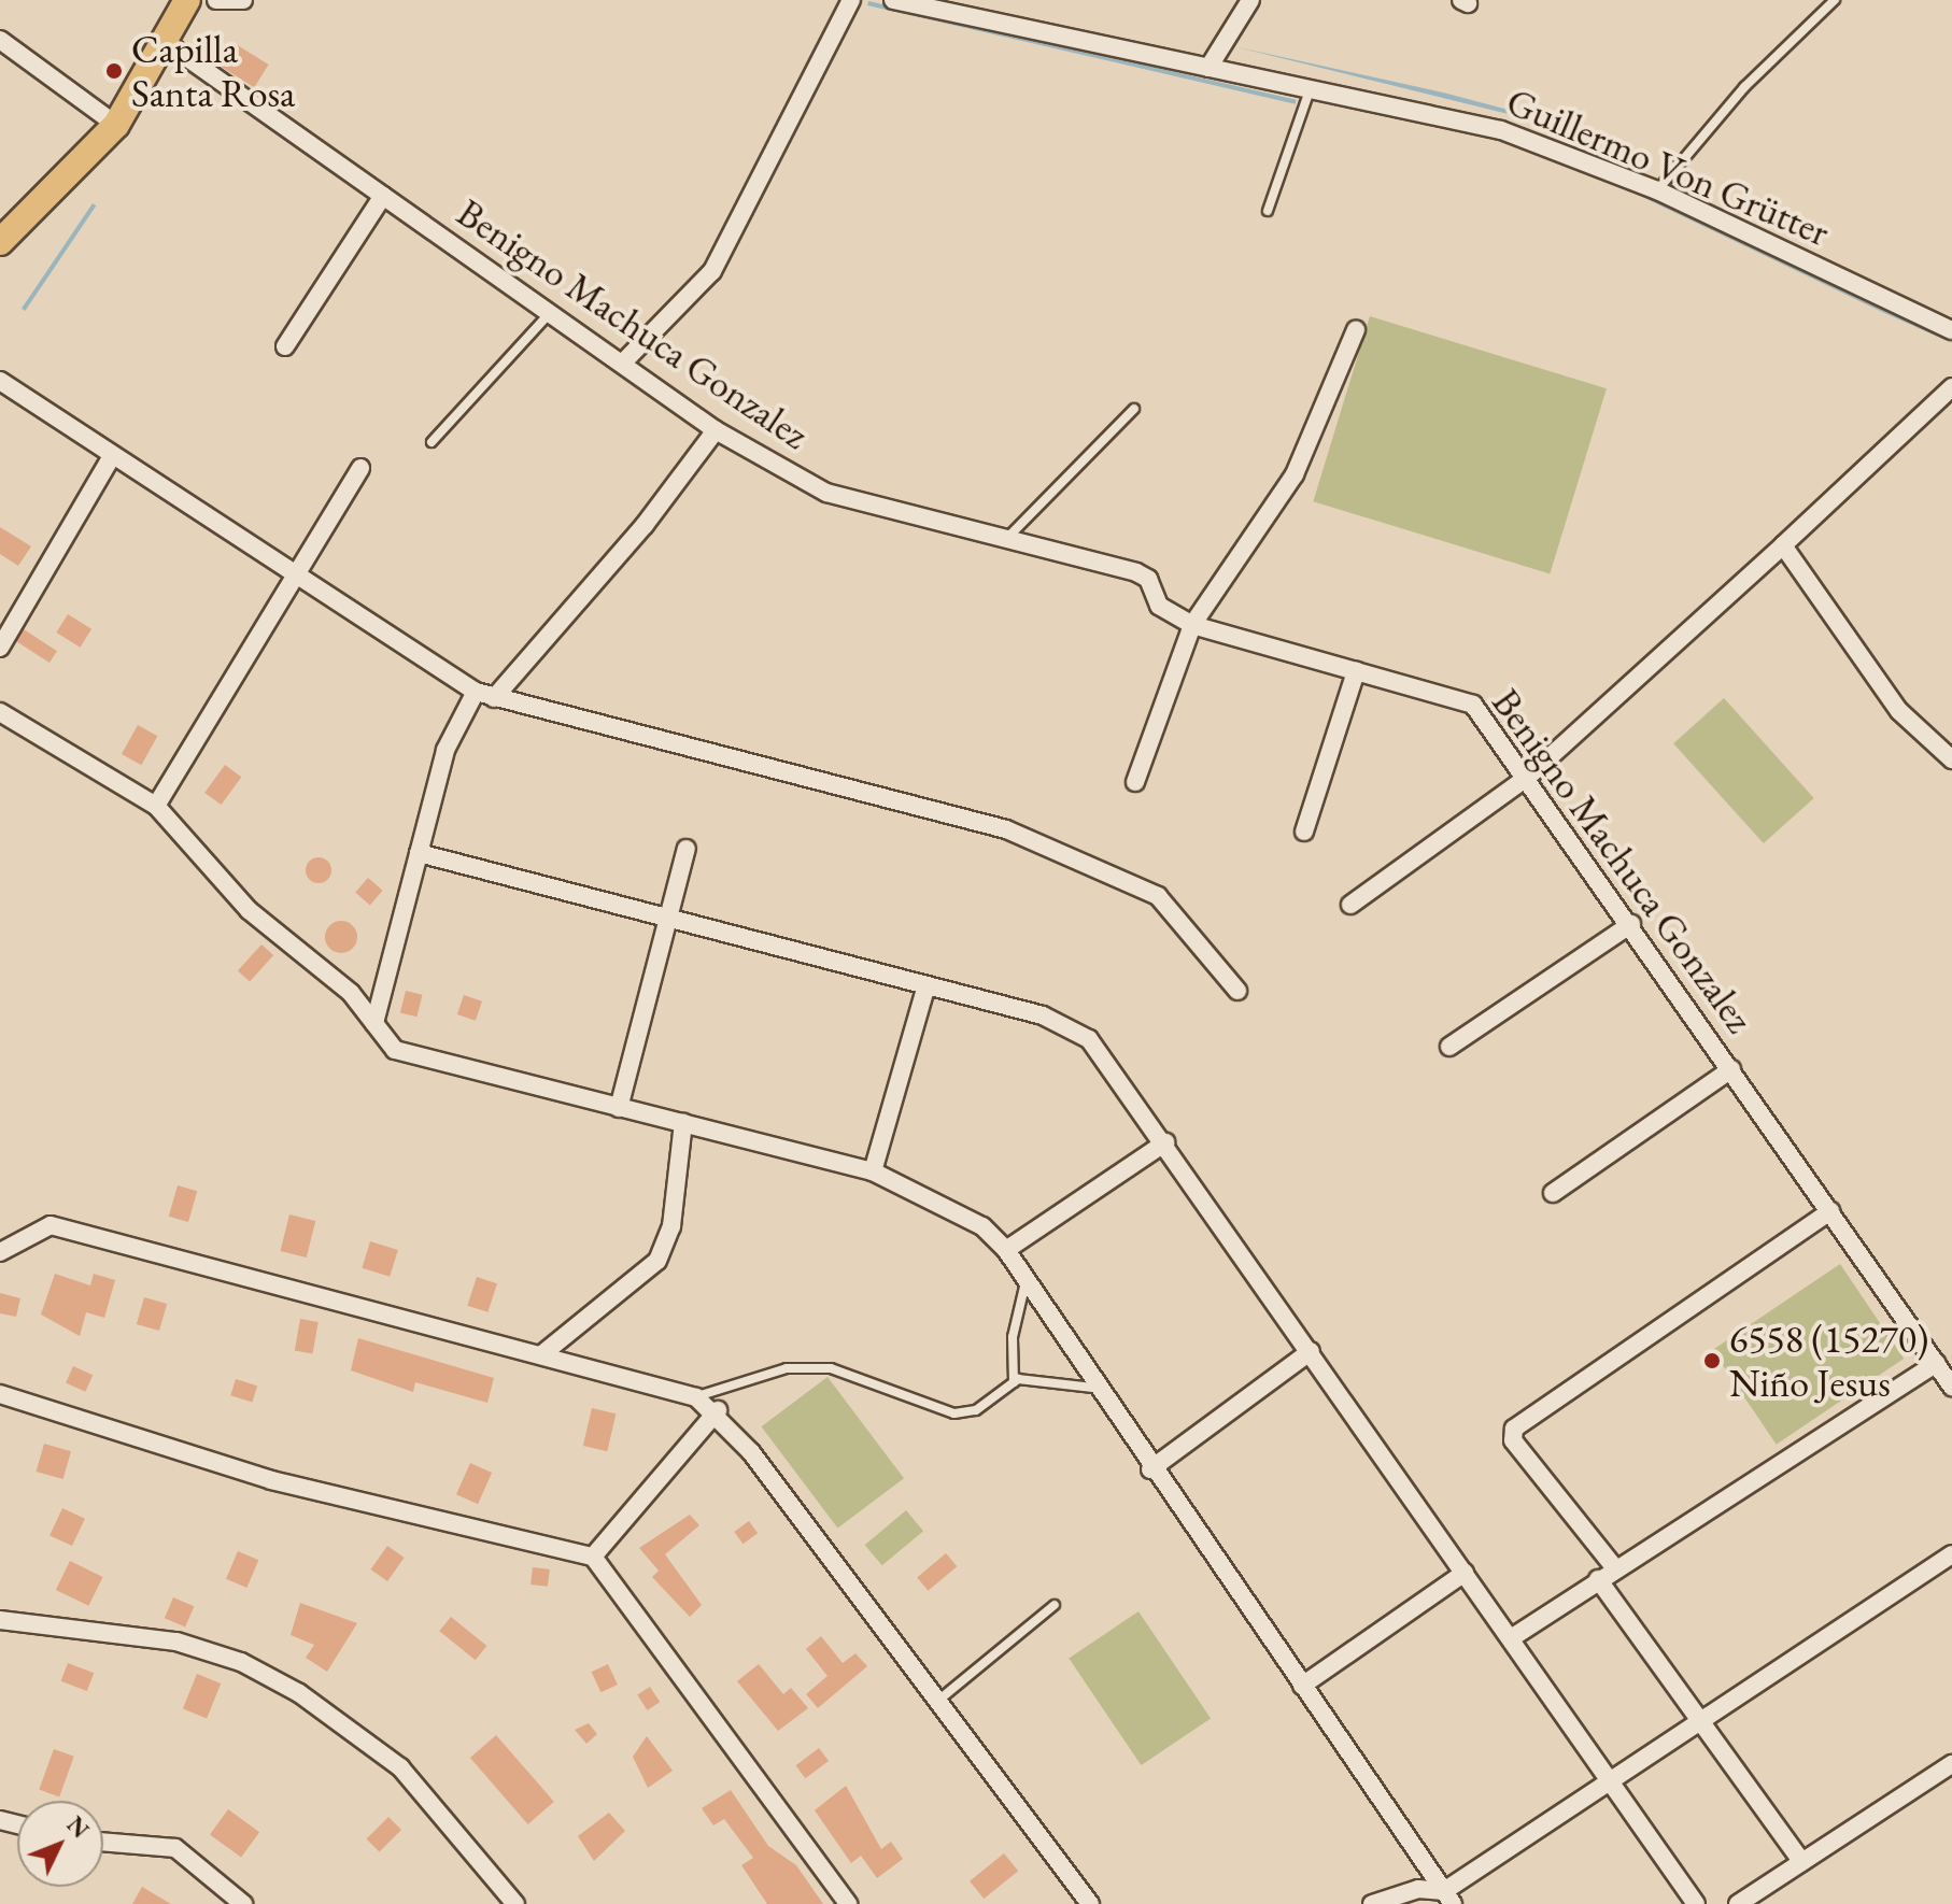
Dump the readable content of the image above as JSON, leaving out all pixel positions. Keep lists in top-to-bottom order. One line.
{"streets":{"street":["Guillermo Von Grütter","Benigno Machuca Gonzalez"]},"places":["Capilla Santa Rosa","6558 (15270) Niño Jesus"],"north":"top right"}
